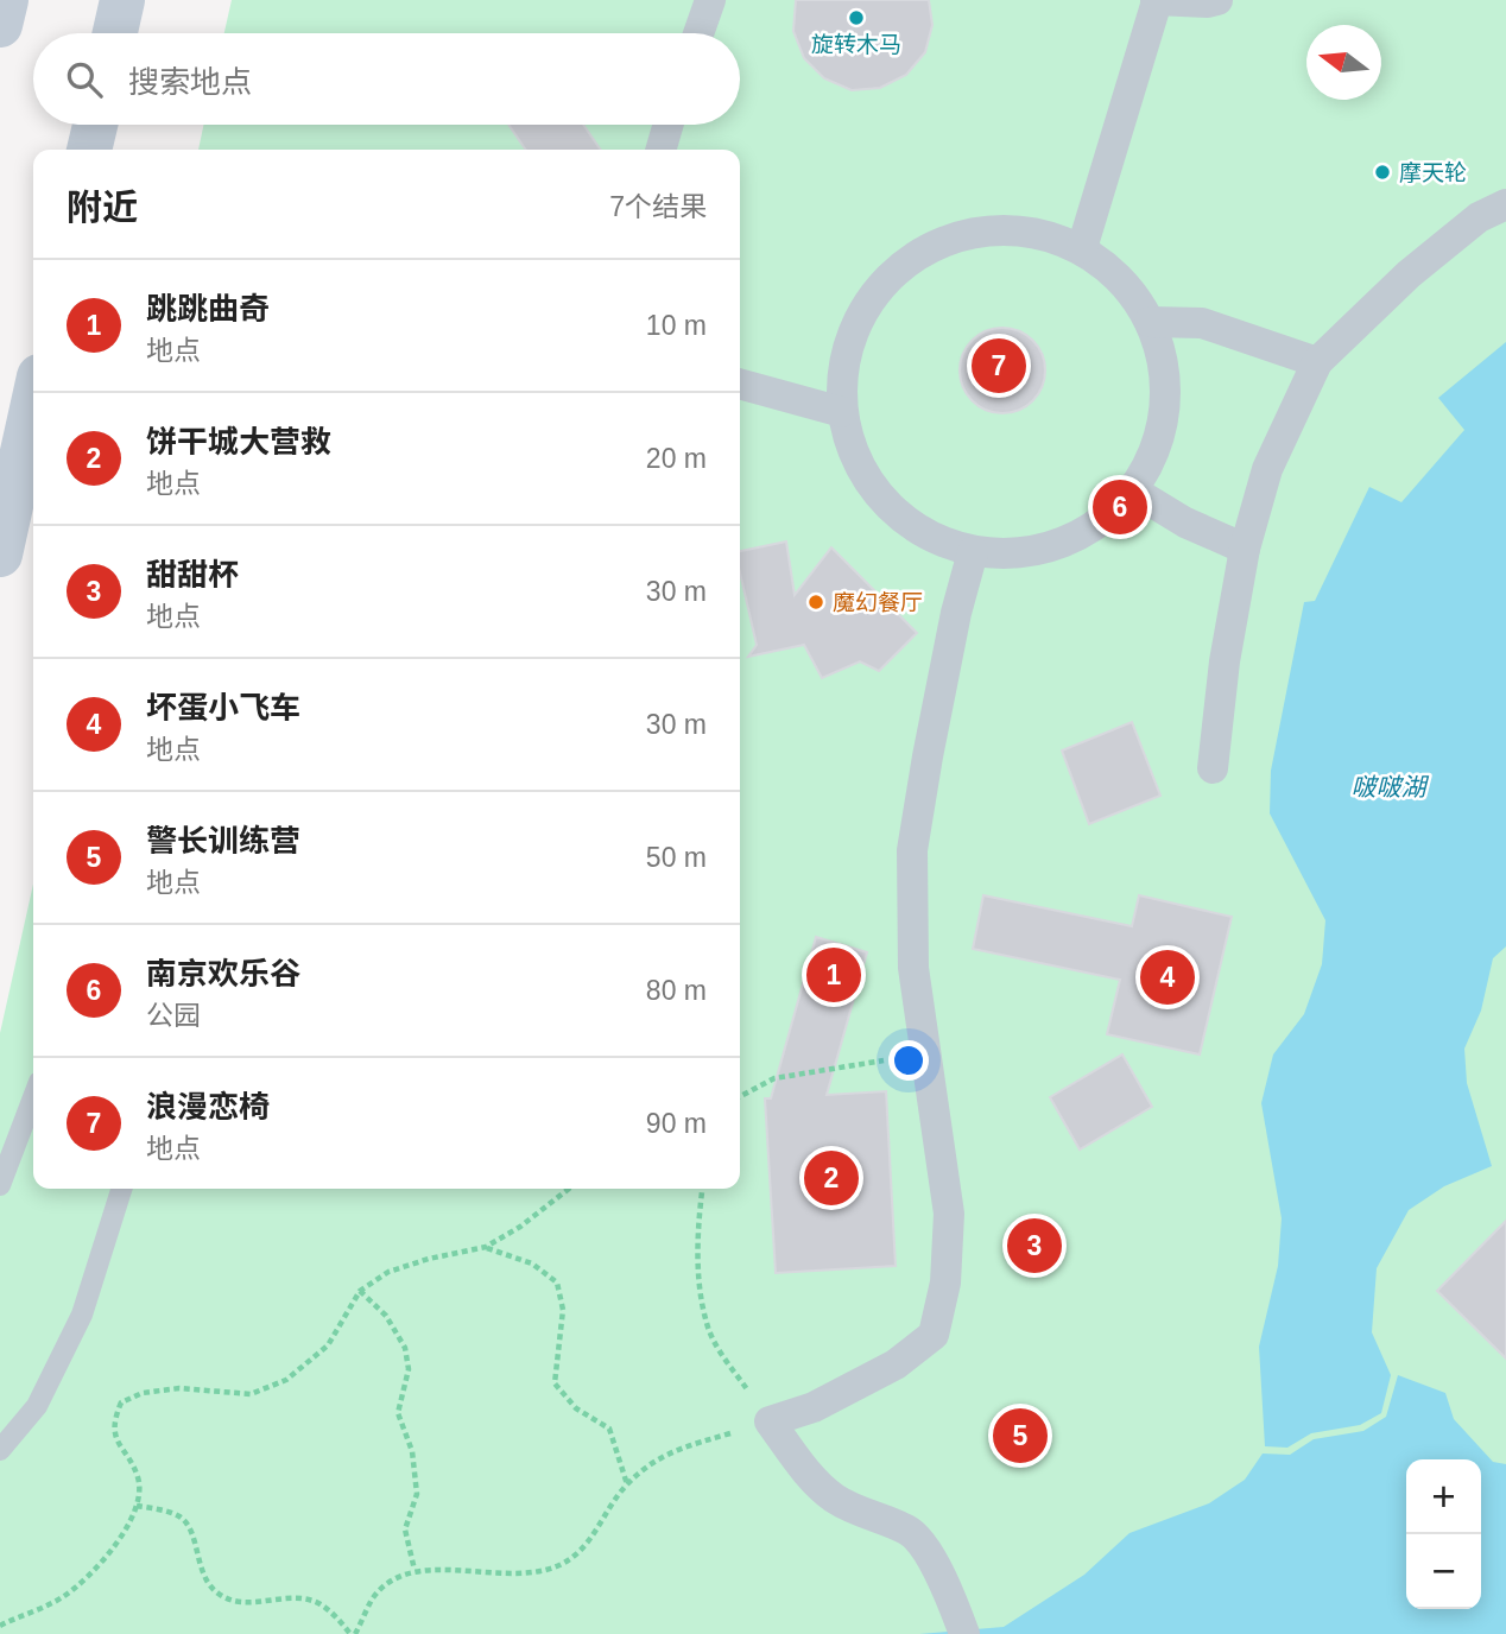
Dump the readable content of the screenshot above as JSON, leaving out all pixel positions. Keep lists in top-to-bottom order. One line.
{"water":["啵啵湖"],"places":["旋转木马","摩天轮","魔幻餐厅"],"north":"left","page":{"search":"搜索地点","heading":["附近","7个结果"],"list":[{"mark":"1","name":"跳跳曲奇","note":"地点","value":"10 m"},{"mark":"2","name":"饼干城大营救","note":"地点","value":"20 m"},{"mark":"3","name":"甜甜杯","note":"地点","value":"30 m"},{"mark":"4","name":"坏蛋小飞车","note":"地点","value":"30 m"},{"mark":"5","name":"警长训练营","note":"地点","value":"50 m"},{"mark":"6","name":"南京欢乐谷","note":"公园","value":"80 m"},{"mark":"7","name":"浪漫恋椅","note":"地点","value":"90 m"}],"pins":["7","6","1","4","2","3","5"],"map_buttons":["+","−"]}}
